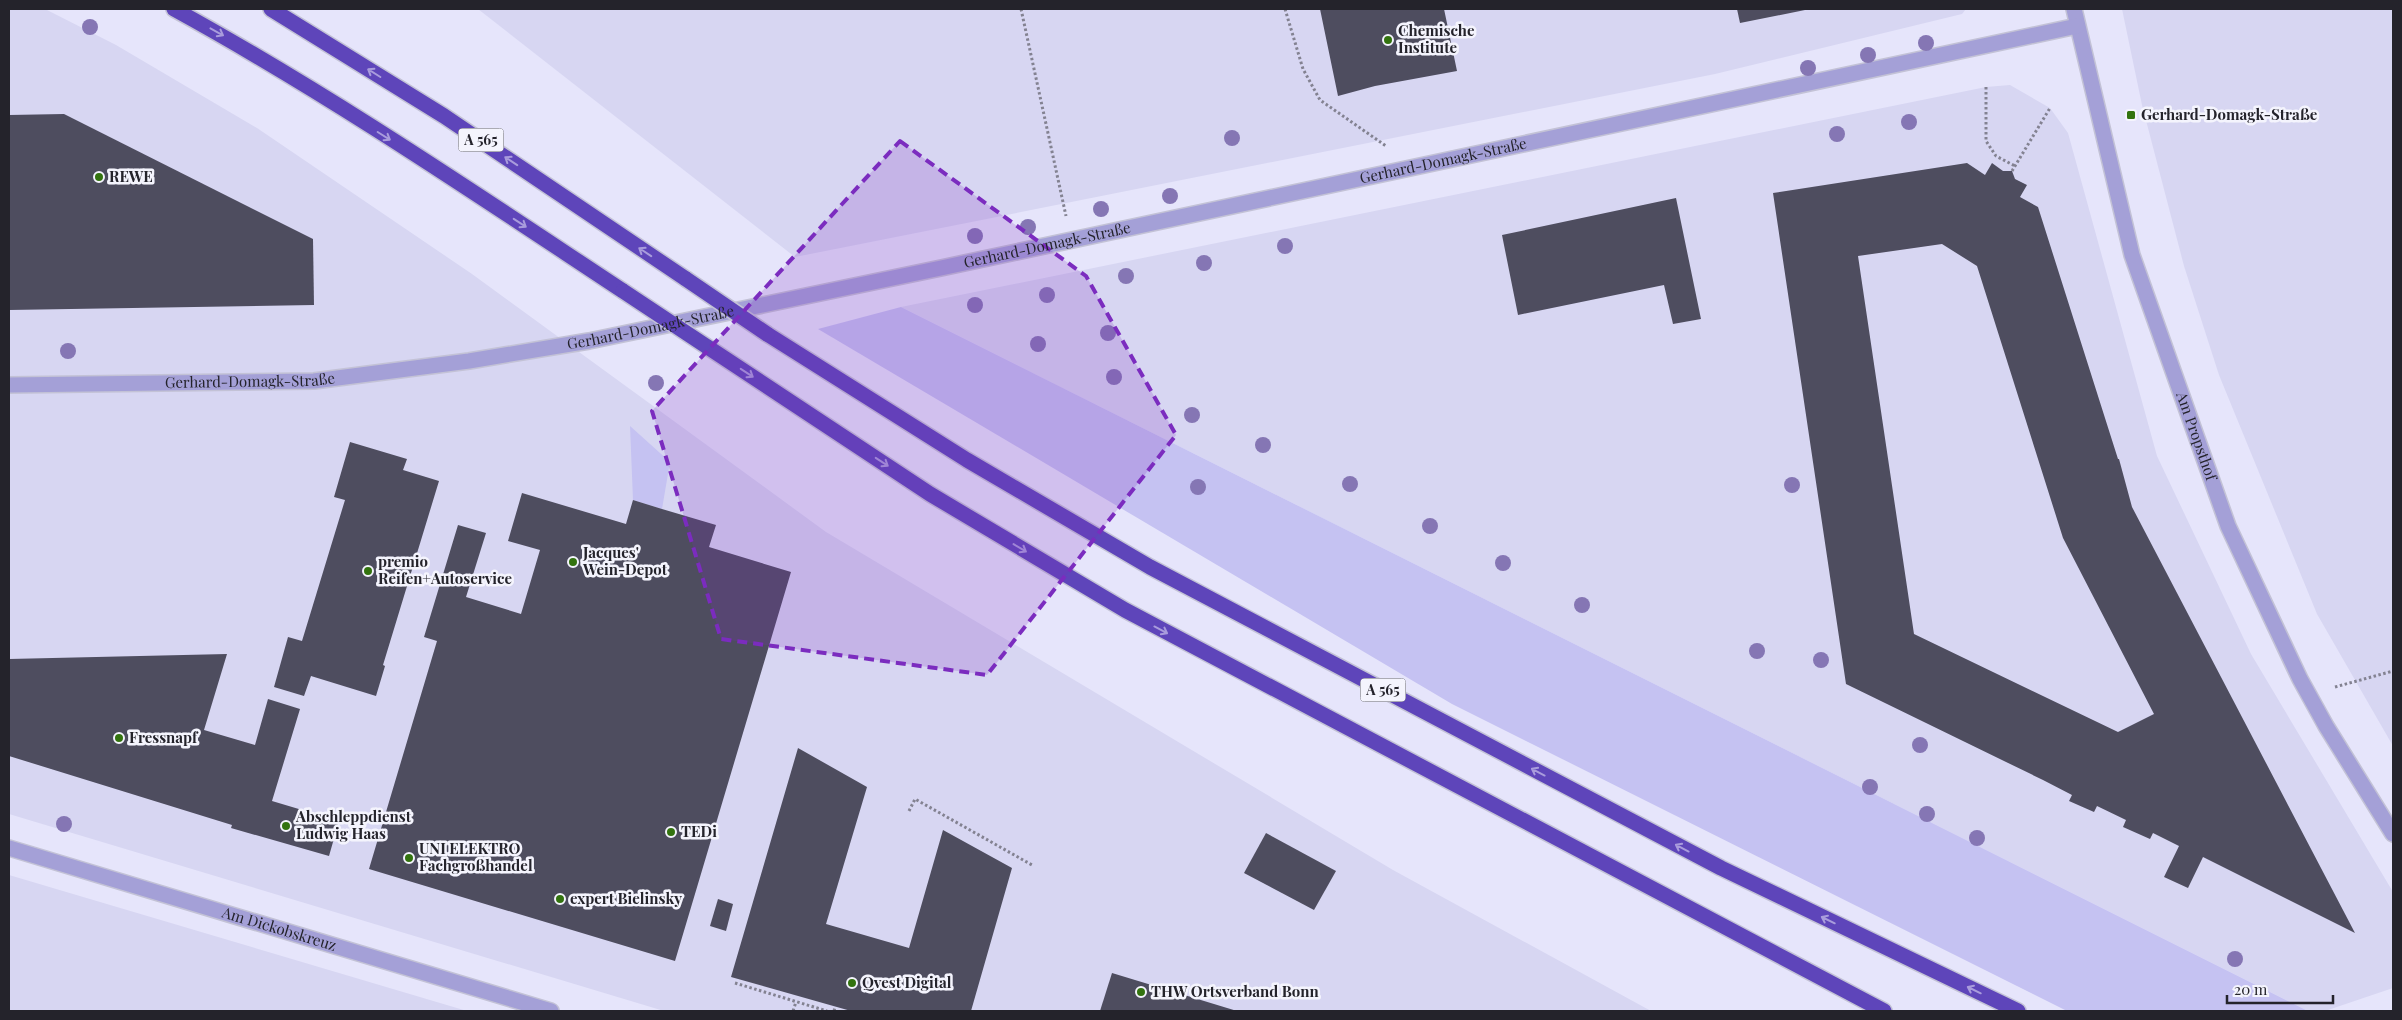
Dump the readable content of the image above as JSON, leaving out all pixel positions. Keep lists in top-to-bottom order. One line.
{"streets":{"highway":["A 565"],"street":["Gerhard-Domagk-Straße","Am Propsthof","Am Dickobskreuz"]},"crossings":[["Gerhard-Domagk-Straße","Am Propsthof"]],"places":{"other":["Chemische Institute","REWE","Jacques' Wein-Depot","premio Reifen+Autoservice","Fressnapf","Abschleppdienst Ludwig Haas","TEDi","UNI ELEKTRO Fachgroßhandel","expert Bielinsky","Qvest Digital","THW Ortsverband Bonn"],"transit":["Gerhard-Domagk-Straße"]},"scale_bar":"20 m"}
